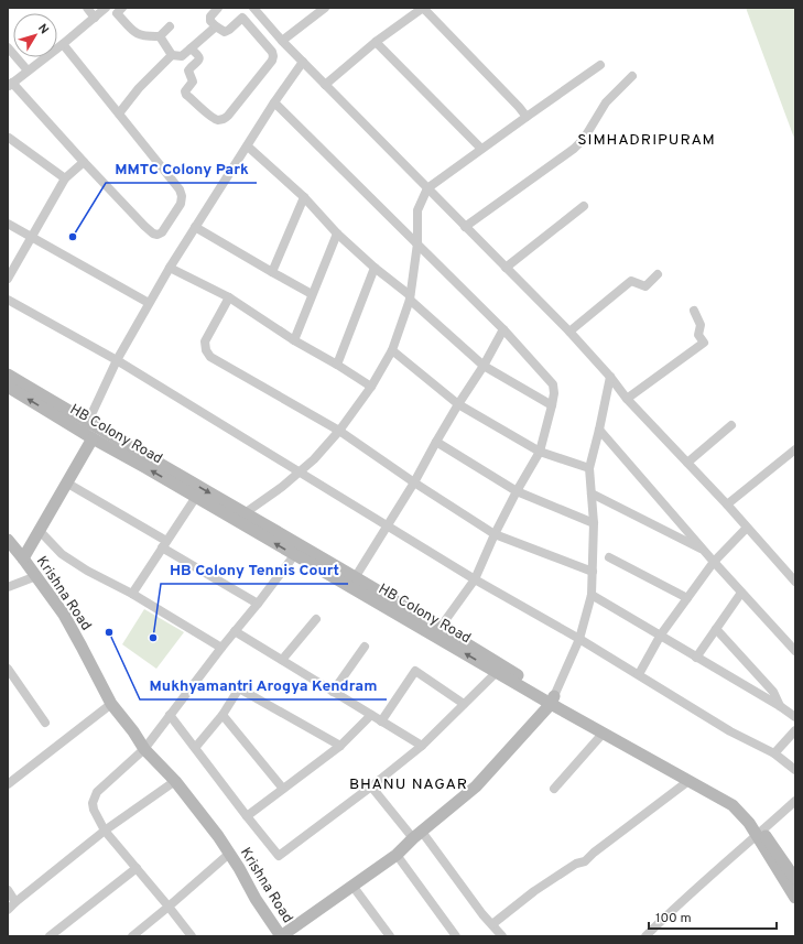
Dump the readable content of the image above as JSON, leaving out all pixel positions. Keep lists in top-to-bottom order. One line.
{"streets":{"street":["HB Colony Road","Krishna Road"]},"crossings":[["HB Colony Road","Krishna Road"]],"districts":["SIMHADRIPURAM","BHANU NAGAR"],"places":["MMTC Colony Park","Mukhyamantri Arogya Kendram","HB Colony Tennis Court"],"scale_bar":"100 m","north":"top right"}
